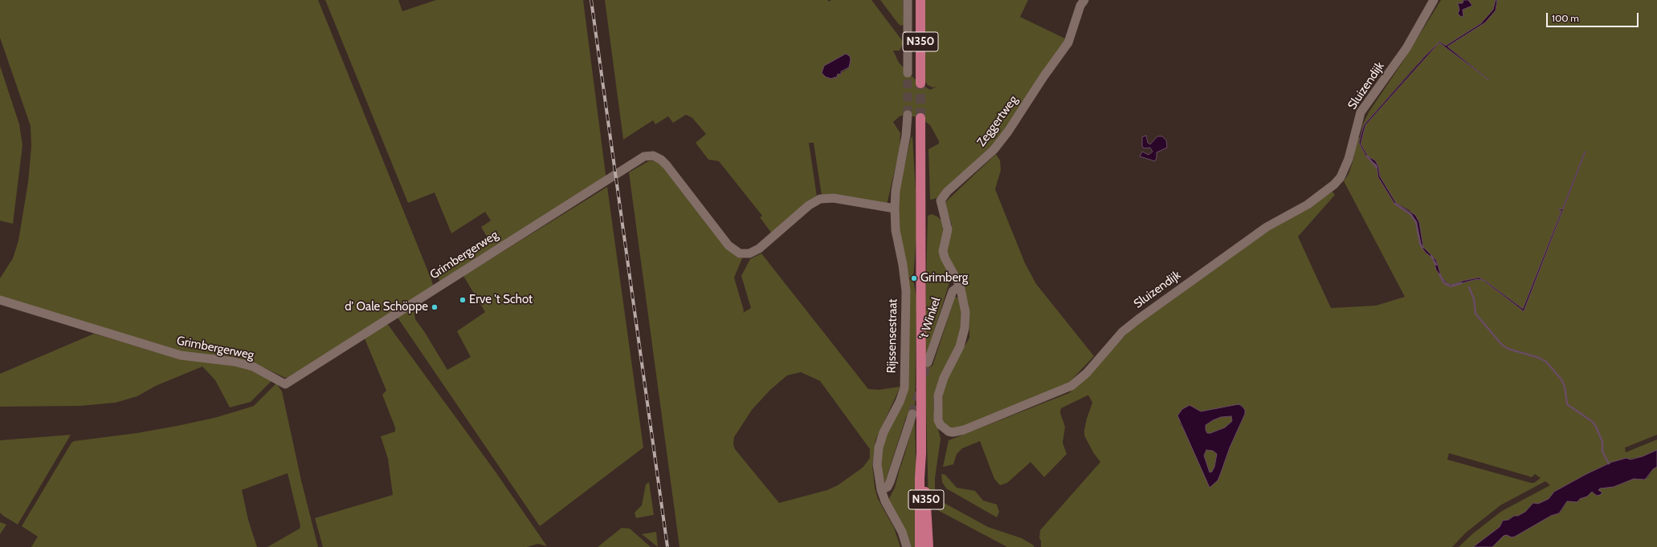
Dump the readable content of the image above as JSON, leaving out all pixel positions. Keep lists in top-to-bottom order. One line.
{"streets":{"main road":["N350"],"street":["Sluizendijk","Zeggertweg","Grimbergerweg","'t Winkel","Rijssensestraat"]},"crossings":[["Sluizendijk","Zeggertweg"],["Sluizendijk","'t Winkel"],["Zeggertweg","'t Winkel"],["Grimbergerweg","Rijssensestraat"]],"places":["Grimberg","Erve 't Schot","d' Oale Schöppe"],"scale_bar":"100 m"}
